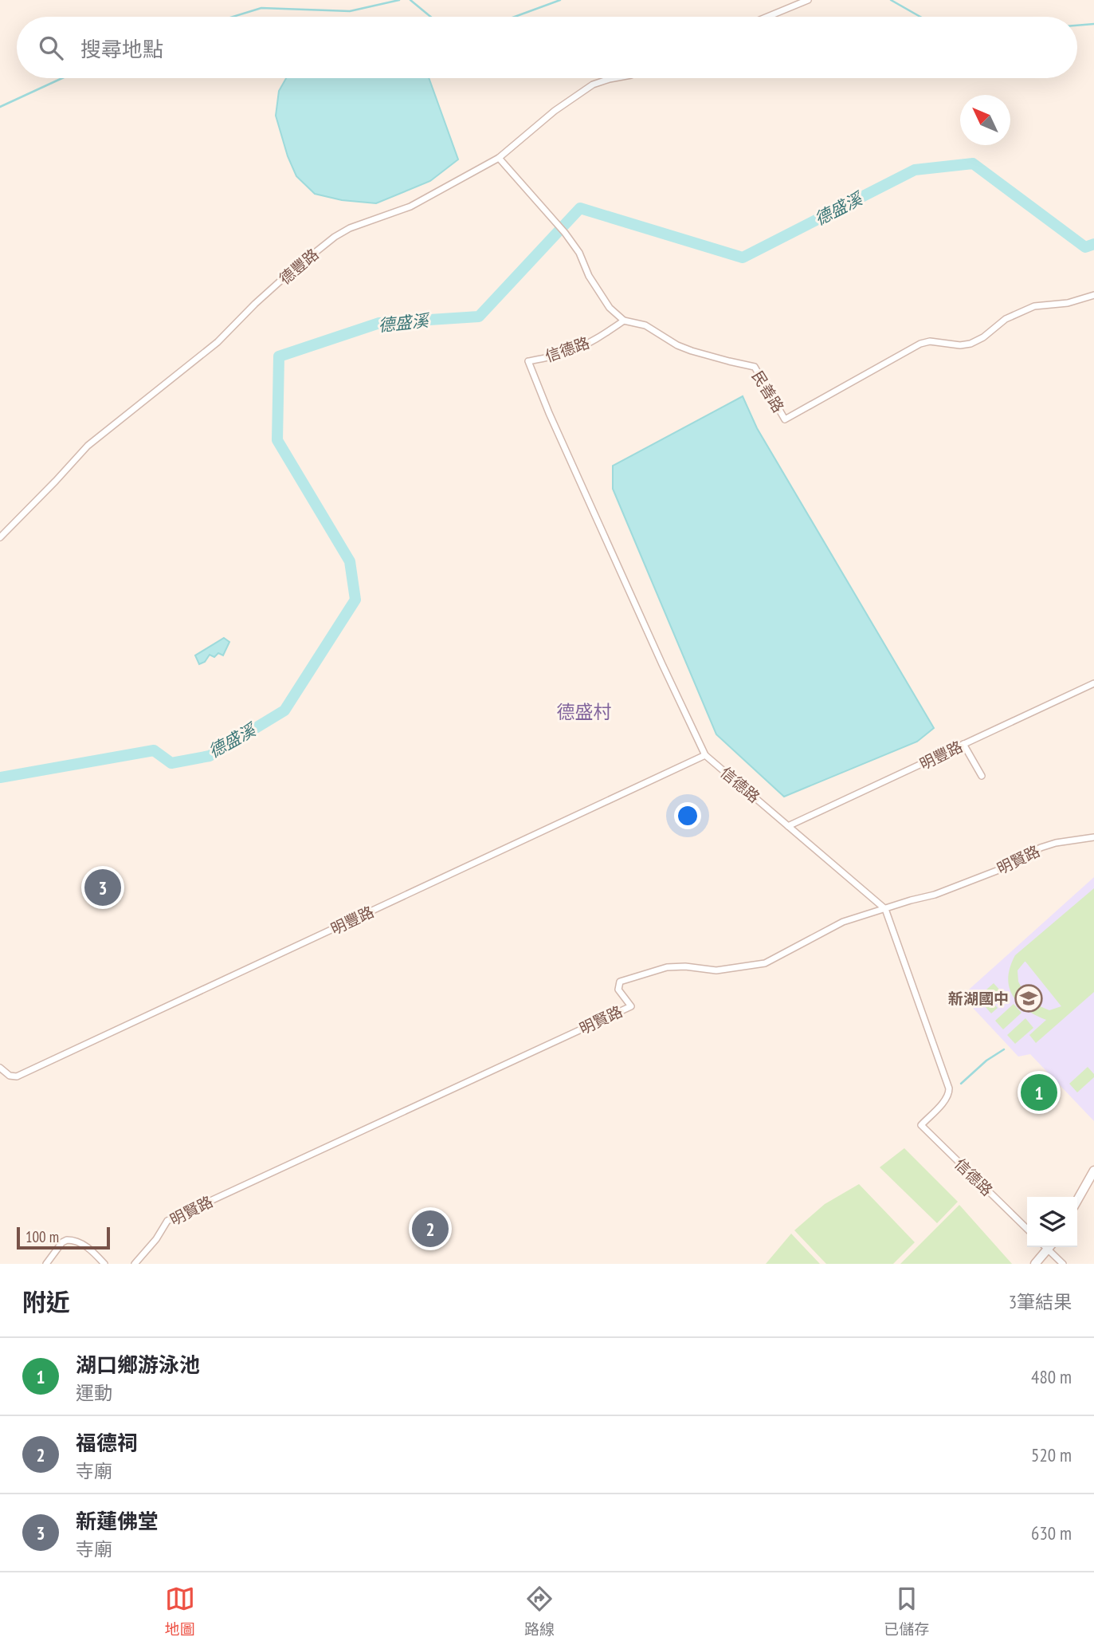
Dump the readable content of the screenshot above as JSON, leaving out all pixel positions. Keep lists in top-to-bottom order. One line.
{"streets":{"street":["德豐路","信德路","民善路","明豐路","明賢路"]},"crossings":[["德豐路","民善路"],["信德路","民善路"],["信德路","明豐路"],["信德路","明賢路"]],"districts":["德盛村"],"water":["德盛溪"],"places":{"school or university":["新湖國中"]},"scale_bar":"100 m","north":"top left","page":{"search":"搜尋地點","pins":["3","1","2"],"scale":"100 m","heading":["附近","3筆結果"],"list":[{"mark":"1","name":"湖口鄉游泳池","note":"運動","value":"480 m"},{"mark":"2","name":"福德祠","note":"寺廟","value":"520 m"},{"mark":"3","name":"新蓮佛堂","note":"寺廟","value":"630 m"}],"nav":["地圖","路線","已儲存"]}}
